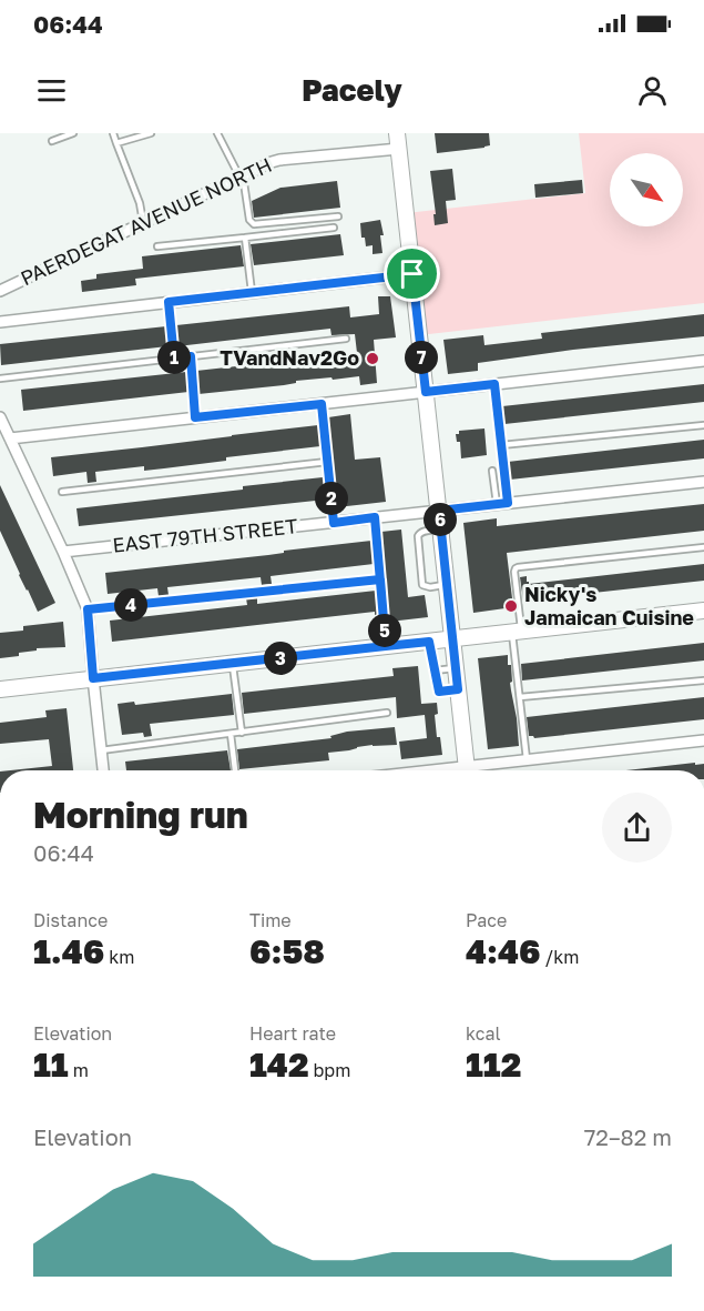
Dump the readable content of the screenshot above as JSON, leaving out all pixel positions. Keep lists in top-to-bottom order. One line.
{"streets":{"street":["PAERDEGAT AVENUE NORTH","EAST 79TH STREET"]},"places":["TVandNav2Go","Nicky's Jamaican Cuisine"],"north":"bottom right","page":{"status":"06:44","header":"Pacely","pins":["1","7","2","6","4","5","3"],"heading":["Morning run","06:44"],"stats":[["Distance","1.46 km"],["Time","6:58"],["Pace","4:46 /km"],["Elevation","11 m"],["Heart rate","142 bpm"],["kcal","112"]],"chart":["Elevation","72–82 m"]}}
